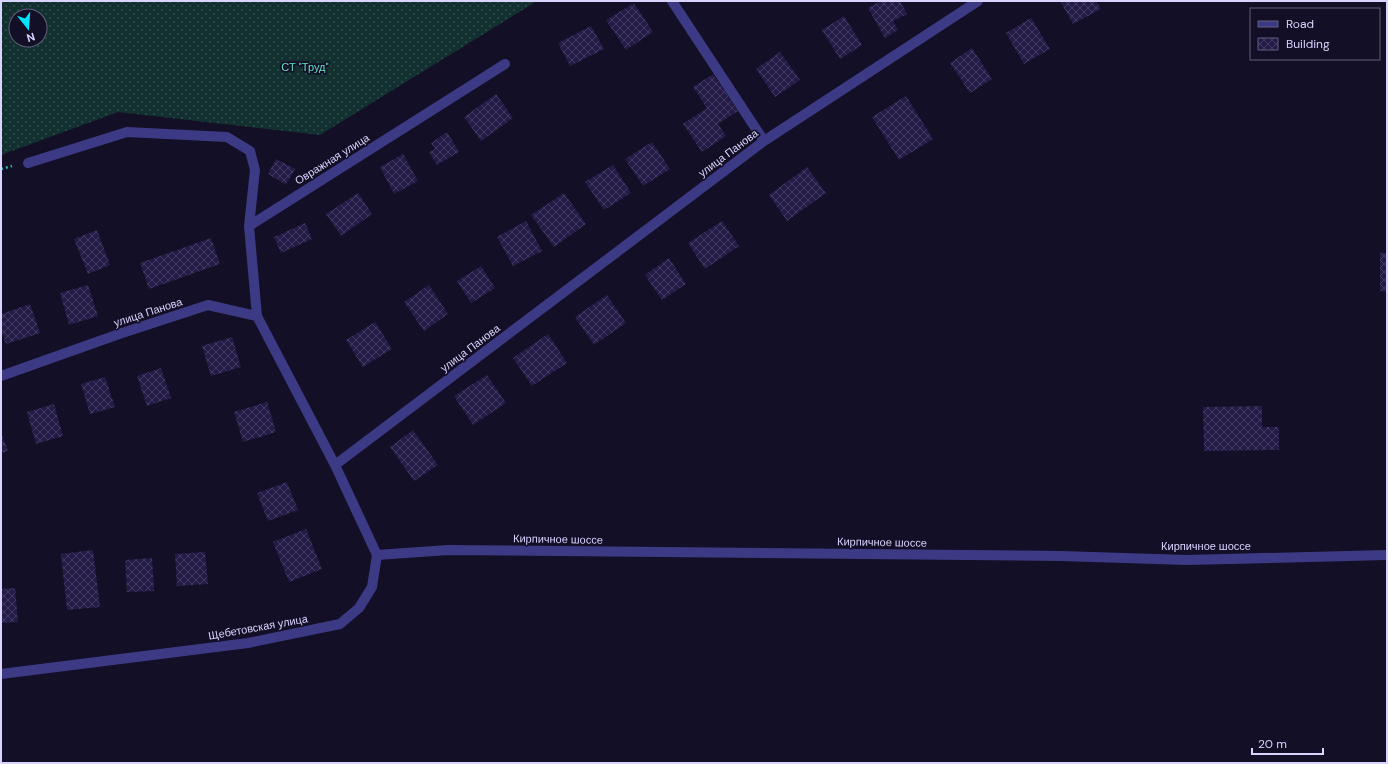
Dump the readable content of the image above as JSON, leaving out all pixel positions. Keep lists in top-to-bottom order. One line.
{"streets":{"street":["улица Панова","Овражная улица","Кирпичное шоссе","Щебетовская улица"]},"crossings":[["Кирпичное шоссе","Щебетовская улица"]],"parks":["СТ \"Труд\""],"legend":["Road","Building"],"scale_bar":"20 m","north":"bottom"}
